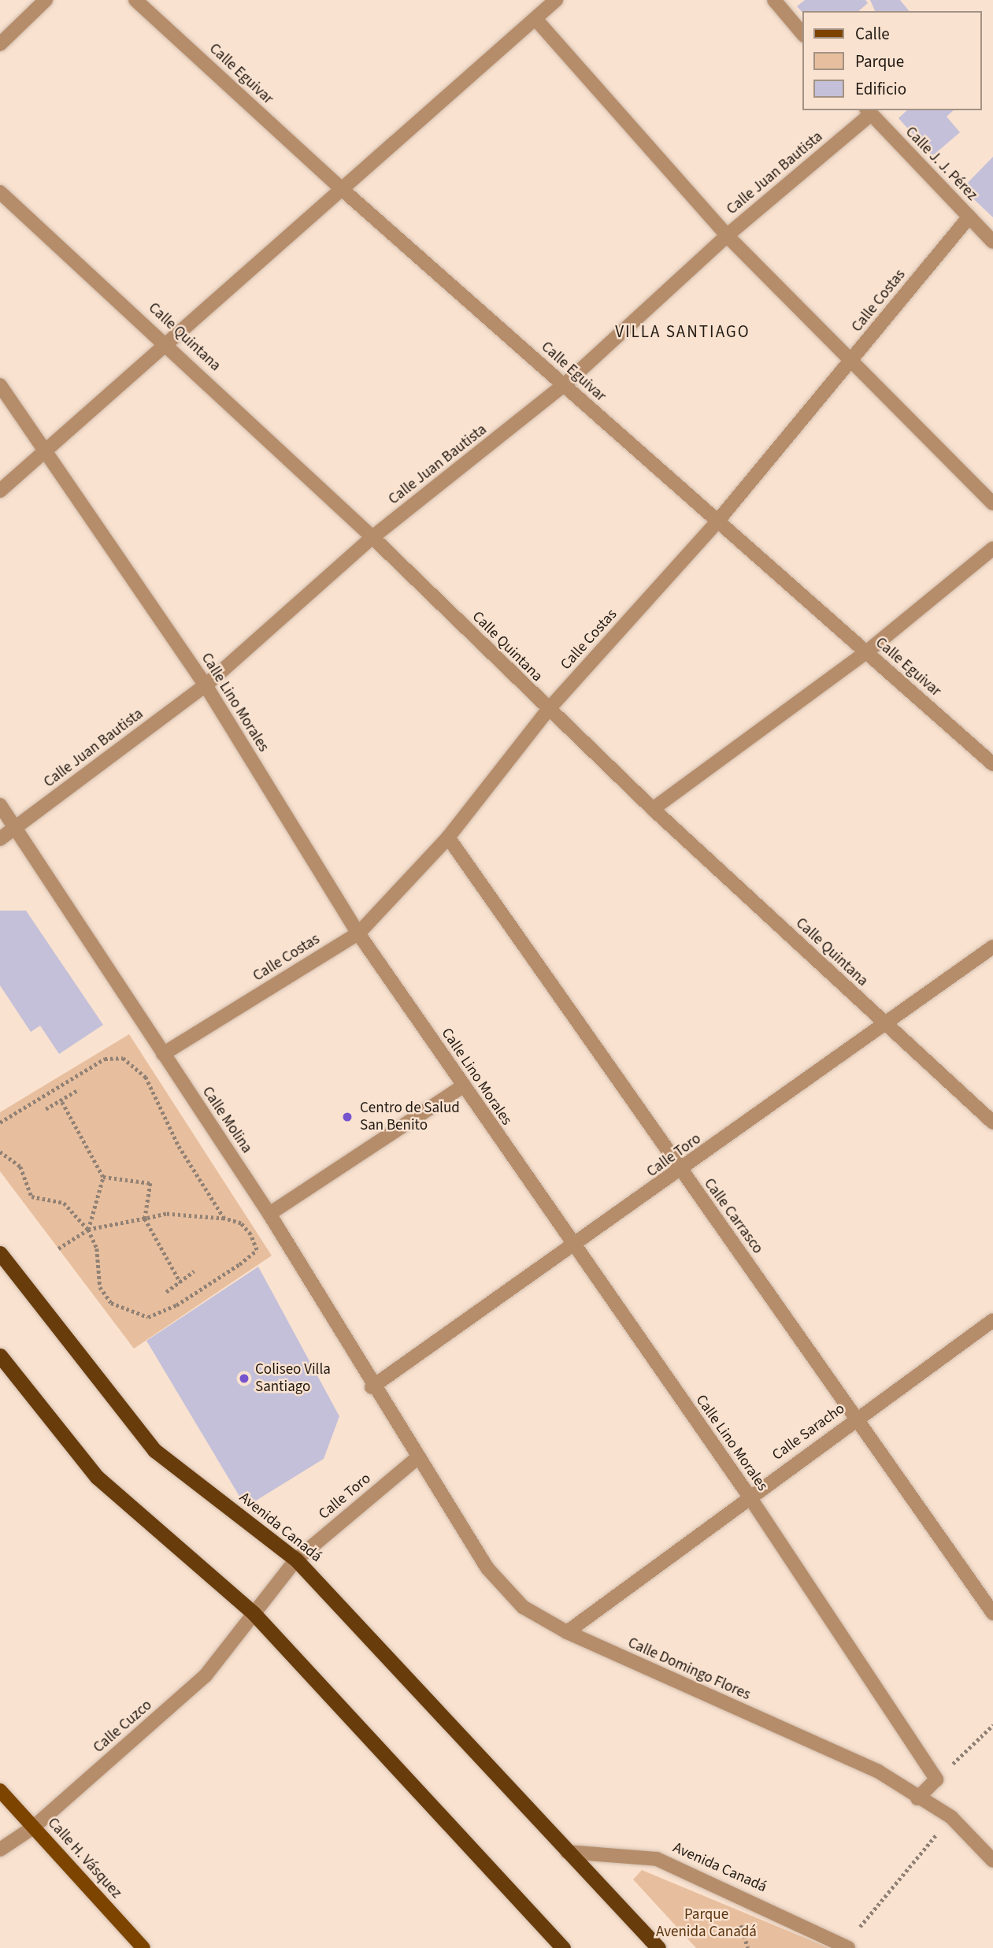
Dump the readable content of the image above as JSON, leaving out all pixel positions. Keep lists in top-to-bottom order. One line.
{"streets":{"highway":["Avenida Canadá"],"main road":["Calle H. Vásquez"],"street":["Calle Eguivar","Calle J. J. Pérez","Calle Juan Bautista","Calle Costas","Calle Quintana","Calle Lino Morales","Calle Molina","Calle Toro","Calle Carrasco","Calle Saracho","Calle Domingo Flores","Calle Cuzco"]},"crossings":[["Calle Eguivar","Calle Juan Bautista"],["Calle Eguivar","Calle Costas"],["Calle J. J. Pérez","Calle Juan Bautista"],["Calle J. J. Pérez","Calle Costas"],["Calle Juan Bautista","Calle Quintana"],["Calle Juan Bautista","Calle Lino Morales"],["Calle Juan Bautista","Calle Molina"],["Calle Costas","Calle Quintana"],["Calle Costas","Calle Lino Morales"],["Calle Costas","Calle Molina"],["Calle Costas","Calle Carrasco"],["Calle Quintana","Calle Toro"],["Calle Lino Morales","Calle Toro"],["Calle Lino Morales","Calle Saracho"],["Calle Molina","Calle Toro"],["Calle Molina","Calle Domingo Flores"],["Calle Toro","Calle Carrasco"],["Calle Toro","Avenida Canadá"],["Calle Toro","Calle Domingo Flores"],["Calle Toro","Calle Cuzco"],["Calle Carrasco","Calle Saracho"],["Calle Saracho","Calle Domingo Flores"],["Calle Cuzco","Calle H. Vásquez"]],"districts":["VILLA SANTIAGO"],"parks":["Parque Avenida Canadá"],"places":["Centro de Salud San Benito","Coliseo Villa Santiago"],"legend":["Calle","Parque","Edificio"]}
